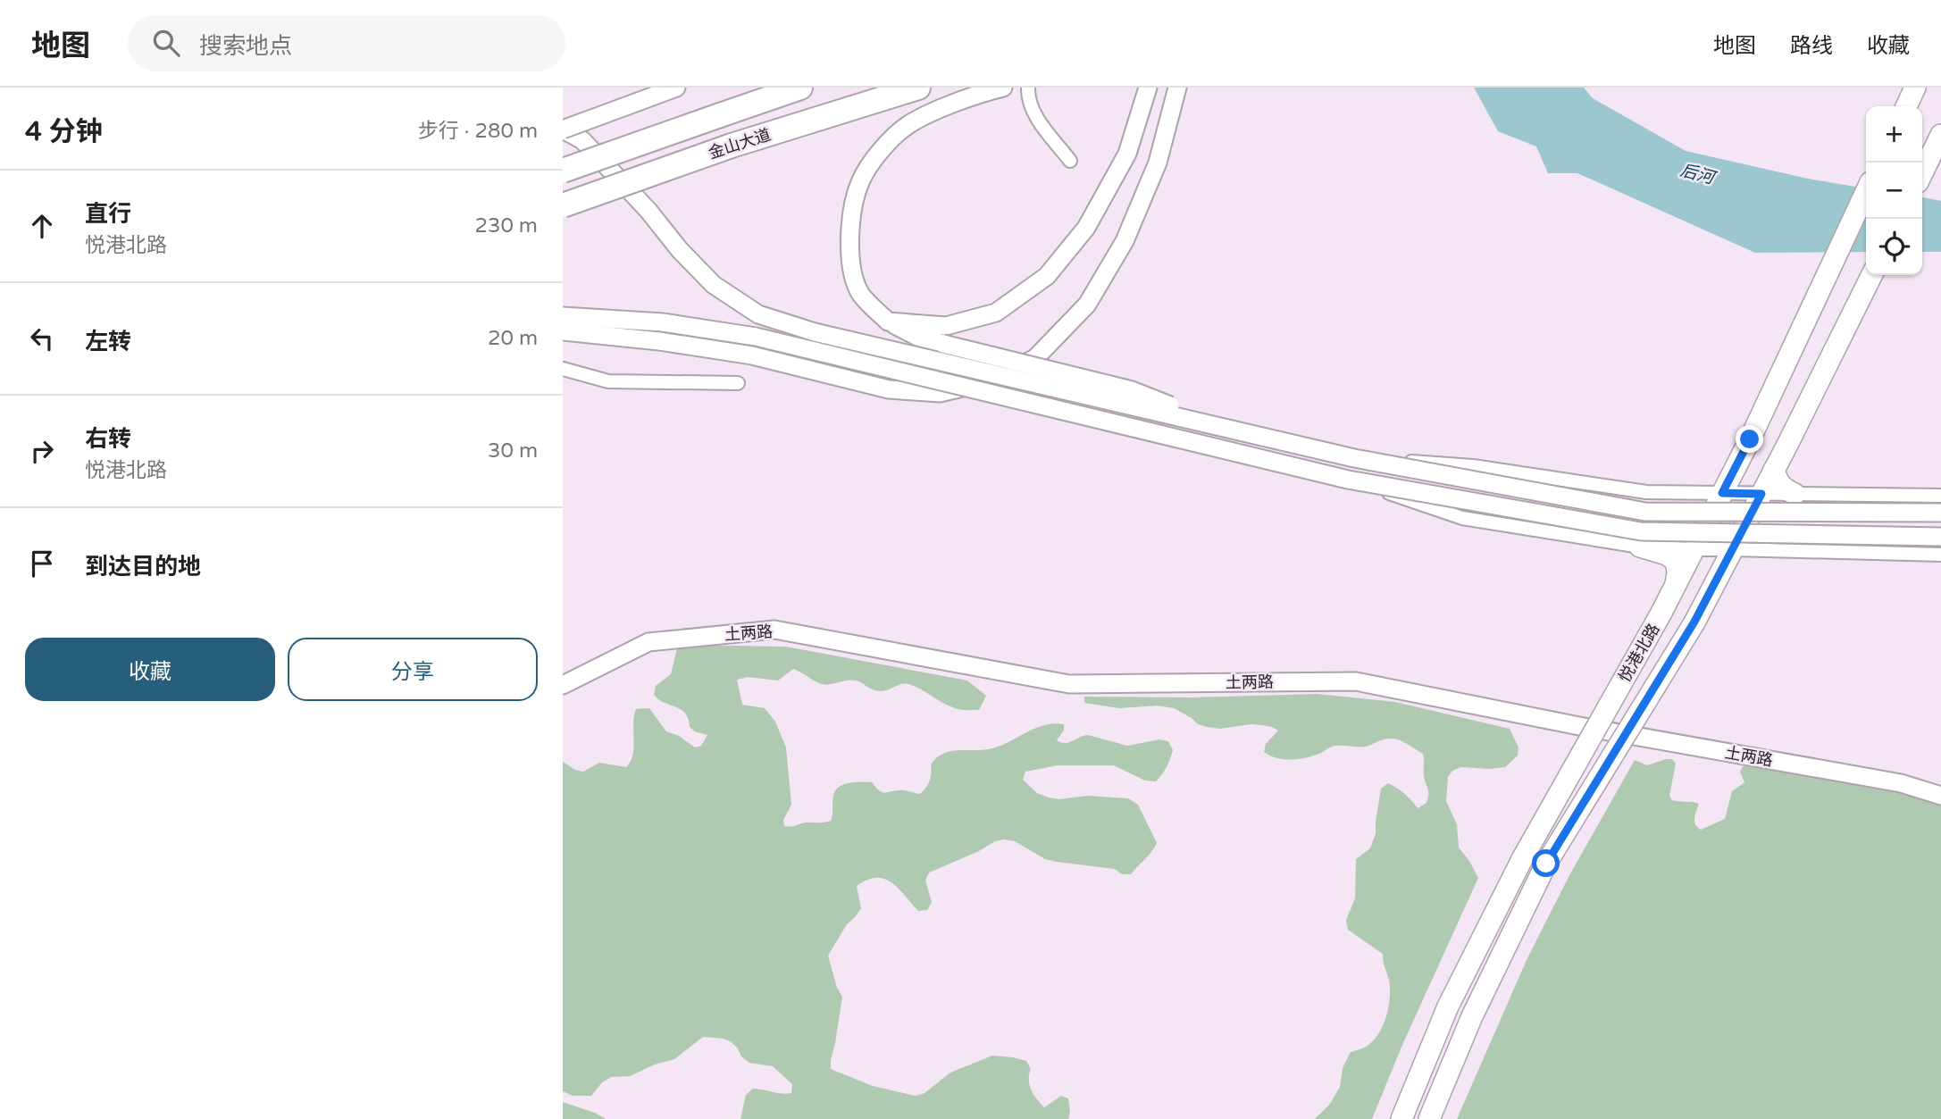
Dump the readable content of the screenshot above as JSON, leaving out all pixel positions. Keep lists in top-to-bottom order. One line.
{"streets":{"highway":["金山大道"],"main road":["土两路","悦港北路"]},"water":["后河"],"page":{"header":"地图","search":"搜索地点","nav":["地图","路线","收藏"],"heading":["4 分钟","步行 · 280 m"],"map_buttons":["+","−"],"list":[["直行","悦港北路","230 m"],["左转","20 m"],["右转","悦港北路","30 m"],"到达目的地"],"buttons":["收藏","分享"]}}
